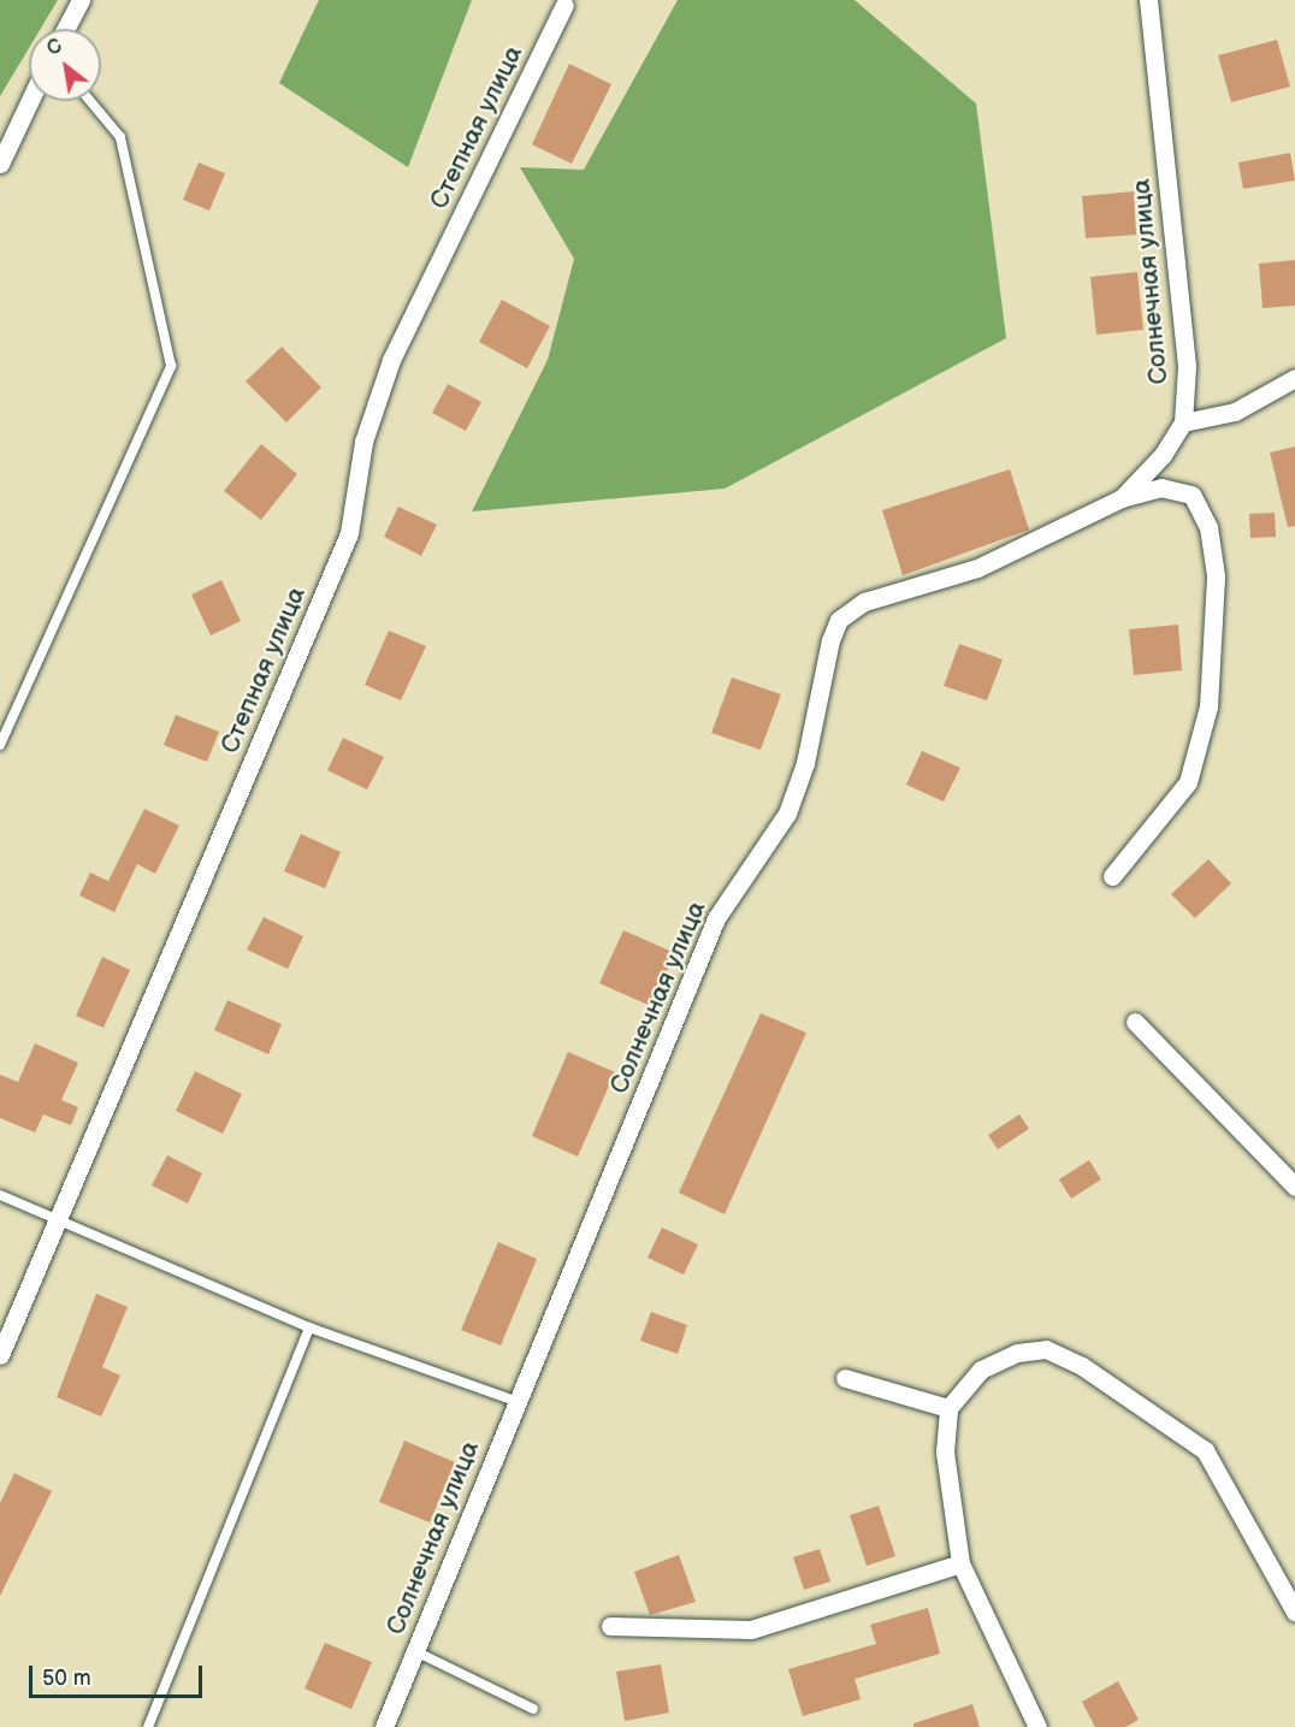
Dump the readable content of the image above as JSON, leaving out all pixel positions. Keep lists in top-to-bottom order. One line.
{"streets":{"street":["Степная улица","Солнечная улица"]},"scale_bar":"50 m","north":"top left"}
